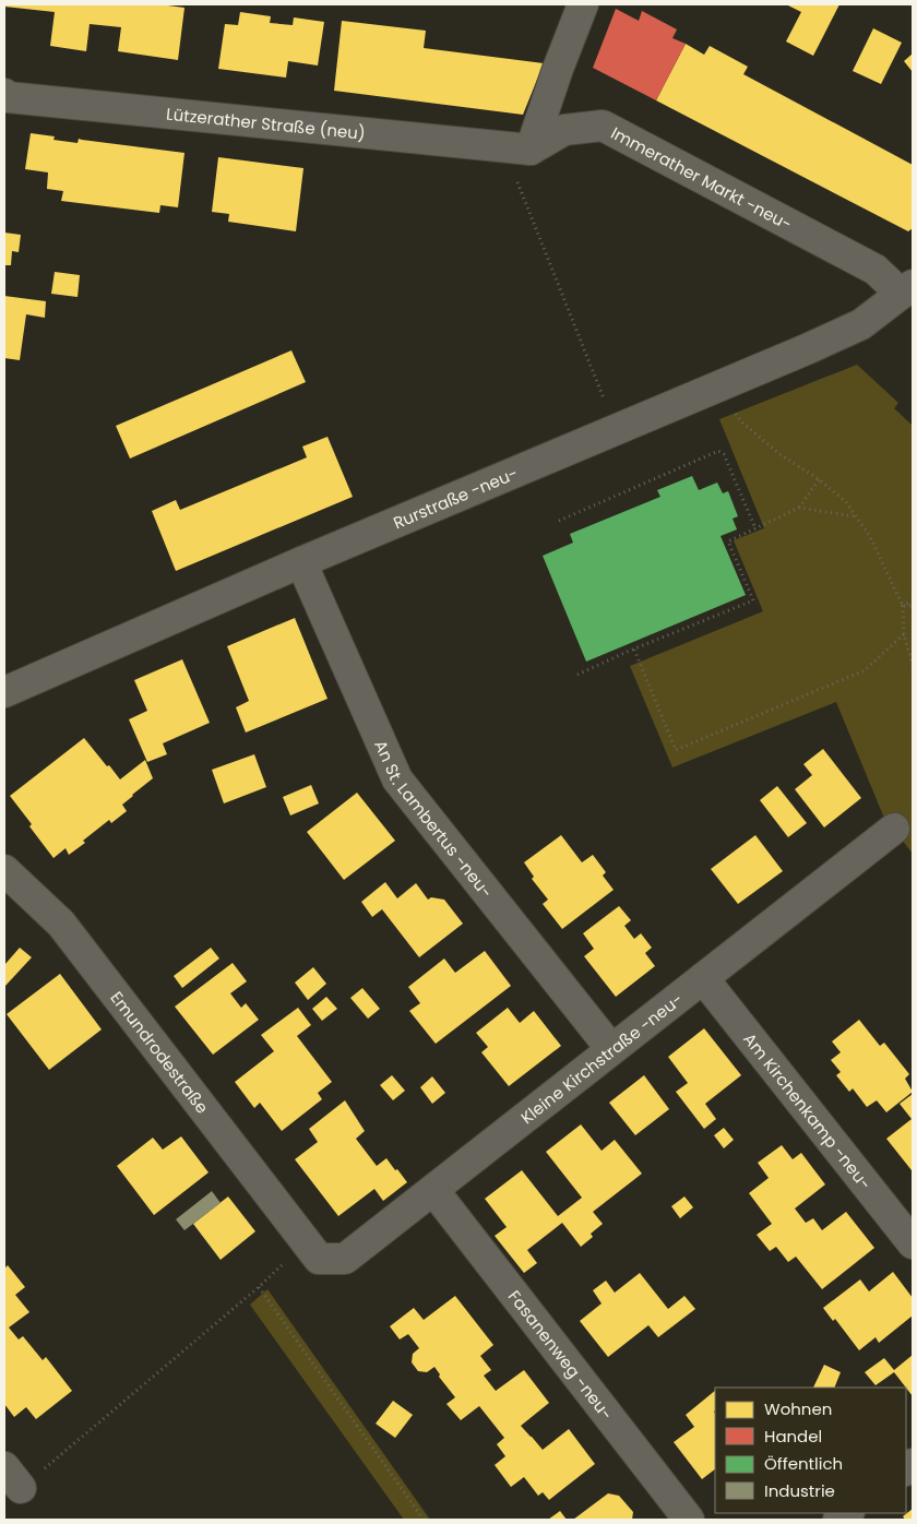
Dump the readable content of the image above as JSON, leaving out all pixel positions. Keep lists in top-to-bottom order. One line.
{"streets":{"street":["Lützerather Straße (neu)","Immerather Markt -neu-","Rurstraße -neu-","An St. Lambertus -neu-","Emundrodestraße","Kleine Kirchstraße -neu-","Am Kirchenkamp -neu-","Fasanenweg -neu-"]},"crossings":[["Lützerather Straße (neu)","Immerather Markt -neu-"],["Immerather Markt -neu-","Rurstraße -neu-"],["Rurstraße -neu-","An St. Lambertus -neu-"],["An St. Lambertus -neu-","Kleine Kirchstraße -neu-"],["Emundrodestraße","Kleine Kirchstraße -neu-"],["Kleine Kirchstraße -neu-","Am Kirchenkamp -neu-"],["Kleine Kirchstraße -neu-","Fasanenweg -neu-"]],"legend":["Wohnen","Handel","Öffentlich","Industrie"]}
